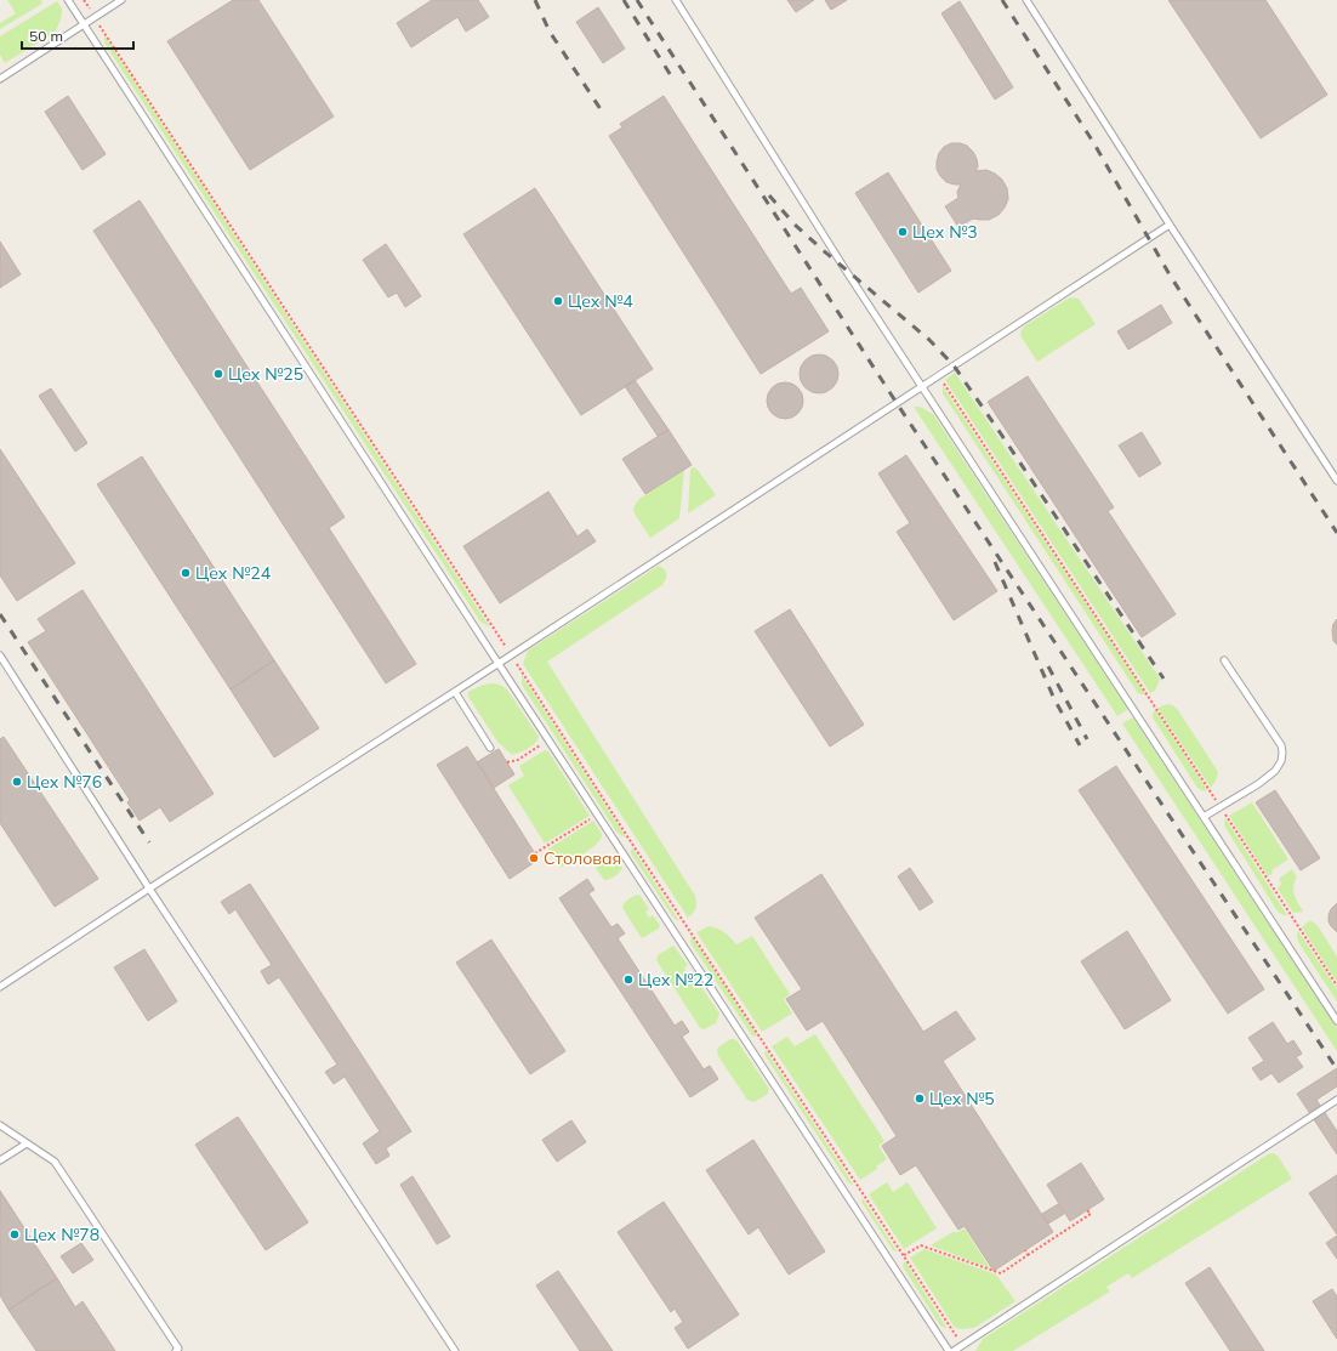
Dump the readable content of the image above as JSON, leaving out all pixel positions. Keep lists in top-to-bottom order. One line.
{"places":["Цех №3","Цех №4","Цех №25","Цех №24","Цех №76","Столовая","Цех №22","Цех №5","Цех №78"],"scale_bar":"50 m"}
